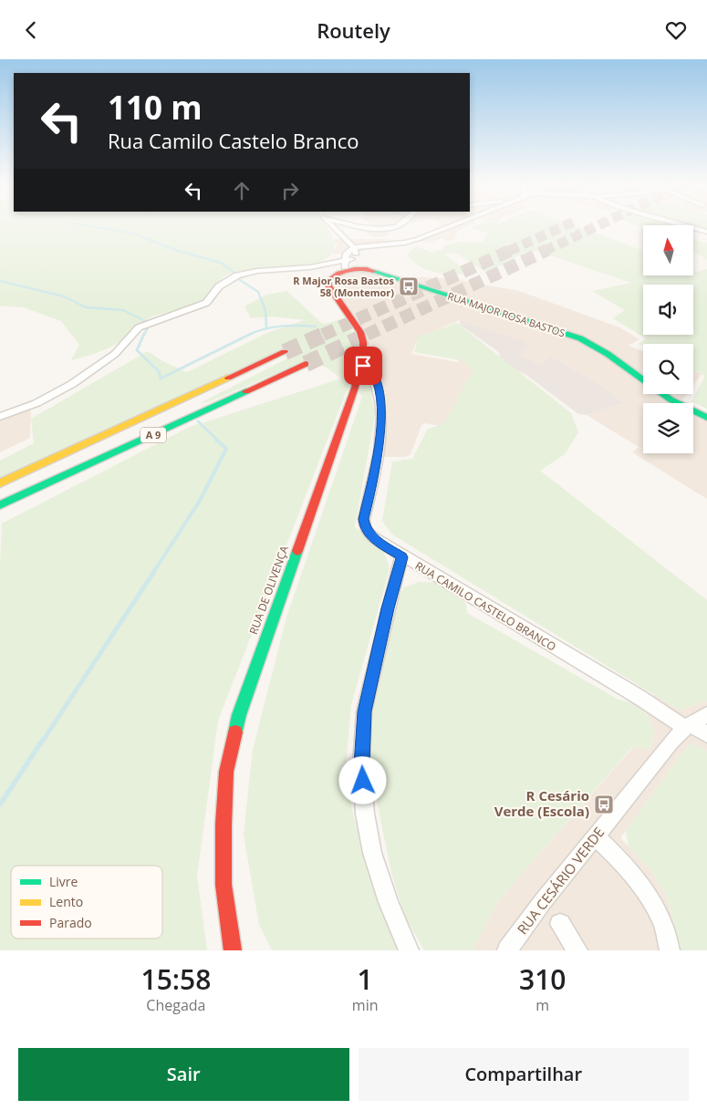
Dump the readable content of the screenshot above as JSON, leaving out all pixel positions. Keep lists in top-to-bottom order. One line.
{"streets":{"main road":["RUA MAJOR ROSA BASTOS","A 9","RUA DE OLIVENÇA"],"street":["RUA CAMILO CASTELO BRANCO","RUA CESÁRIO VERDE"]},"crossings":[["RUA MAJOR ROSA BASTOS","RUA DE OLIVENÇA"],["RUA DE OLIVENÇA","RUA CAMILO CASTELO BRANCO"],["RUA CAMILO CASTELO BRANCO","RUA CESÁRIO VERDE"]],"places":{"bus stop":["R Major Rosa Bastos 58 (Montemor)","R Cesário Verde (Escola)"]},"legend":["Livre","Lento","Parado"],"north":"top","page":{"header":"Routely","turn":["110 m","Rua Camilo Castelo Branco"],"eta":["15:58","Chegada","1","min","310","m"],"buttons":["Sair","Compartilhar"]}}
